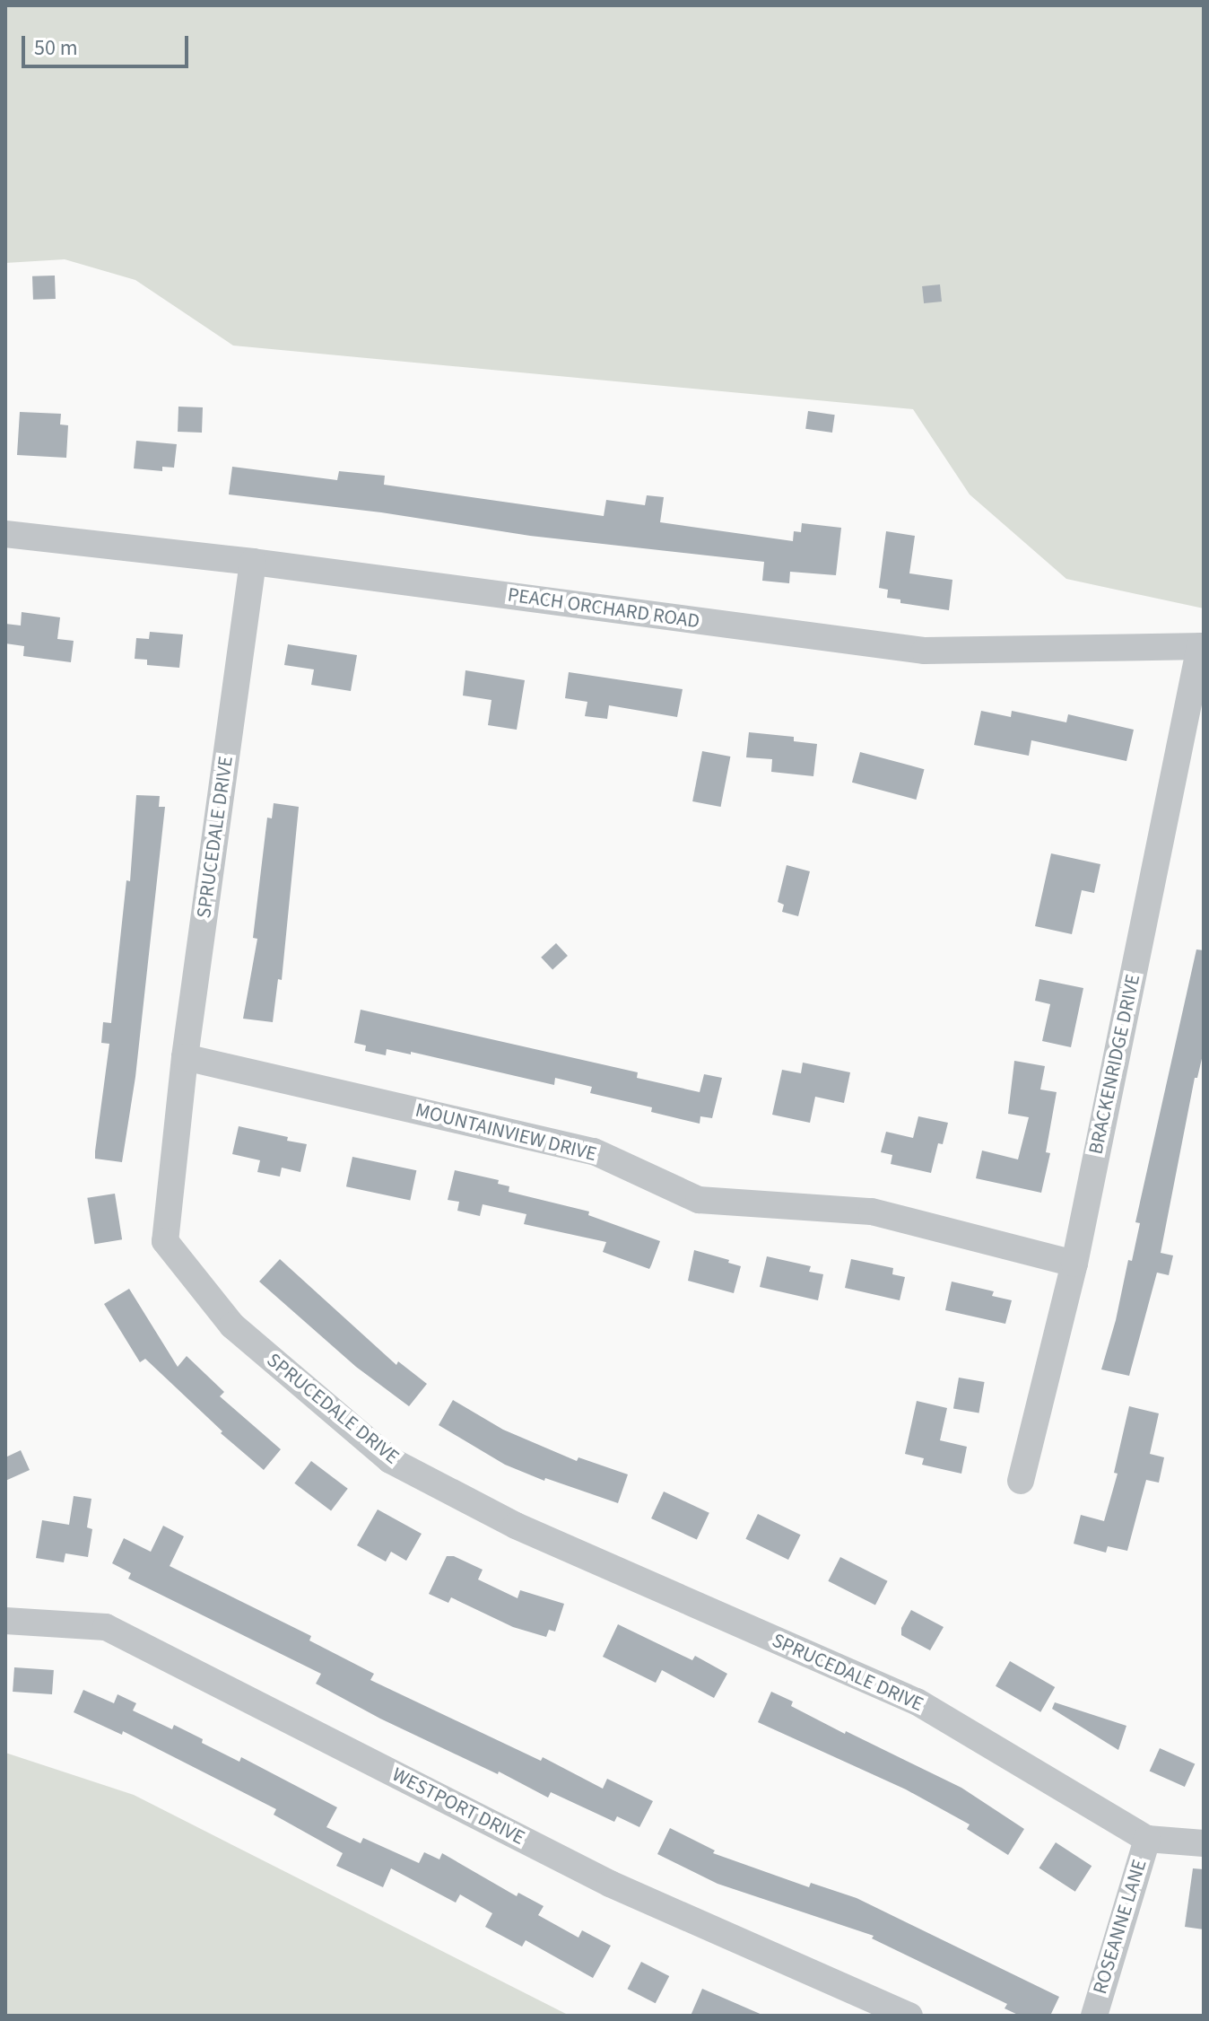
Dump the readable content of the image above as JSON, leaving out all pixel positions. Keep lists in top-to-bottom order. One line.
{"streets":{"street":["PEACH ORCHARD ROAD","SPRUCEDALE DRIVE","BRACKENRIDGE DRIVE","MOUNTAINVIEW DRIVE","WESTPORT DRIVE","ROSEANNE LANE"]},"crossings":[["PEACH ORCHARD ROAD","SPRUCEDALE DRIVE"],["PEACH ORCHARD ROAD","BRACKENRIDGE DRIVE"],["SPRUCEDALE DRIVE","MOUNTAINVIEW DRIVE"],["SPRUCEDALE DRIVE","ROSEANNE LANE"],["BRACKENRIDGE DRIVE","MOUNTAINVIEW DRIVE"]],"scale_bar":"50 m"}
